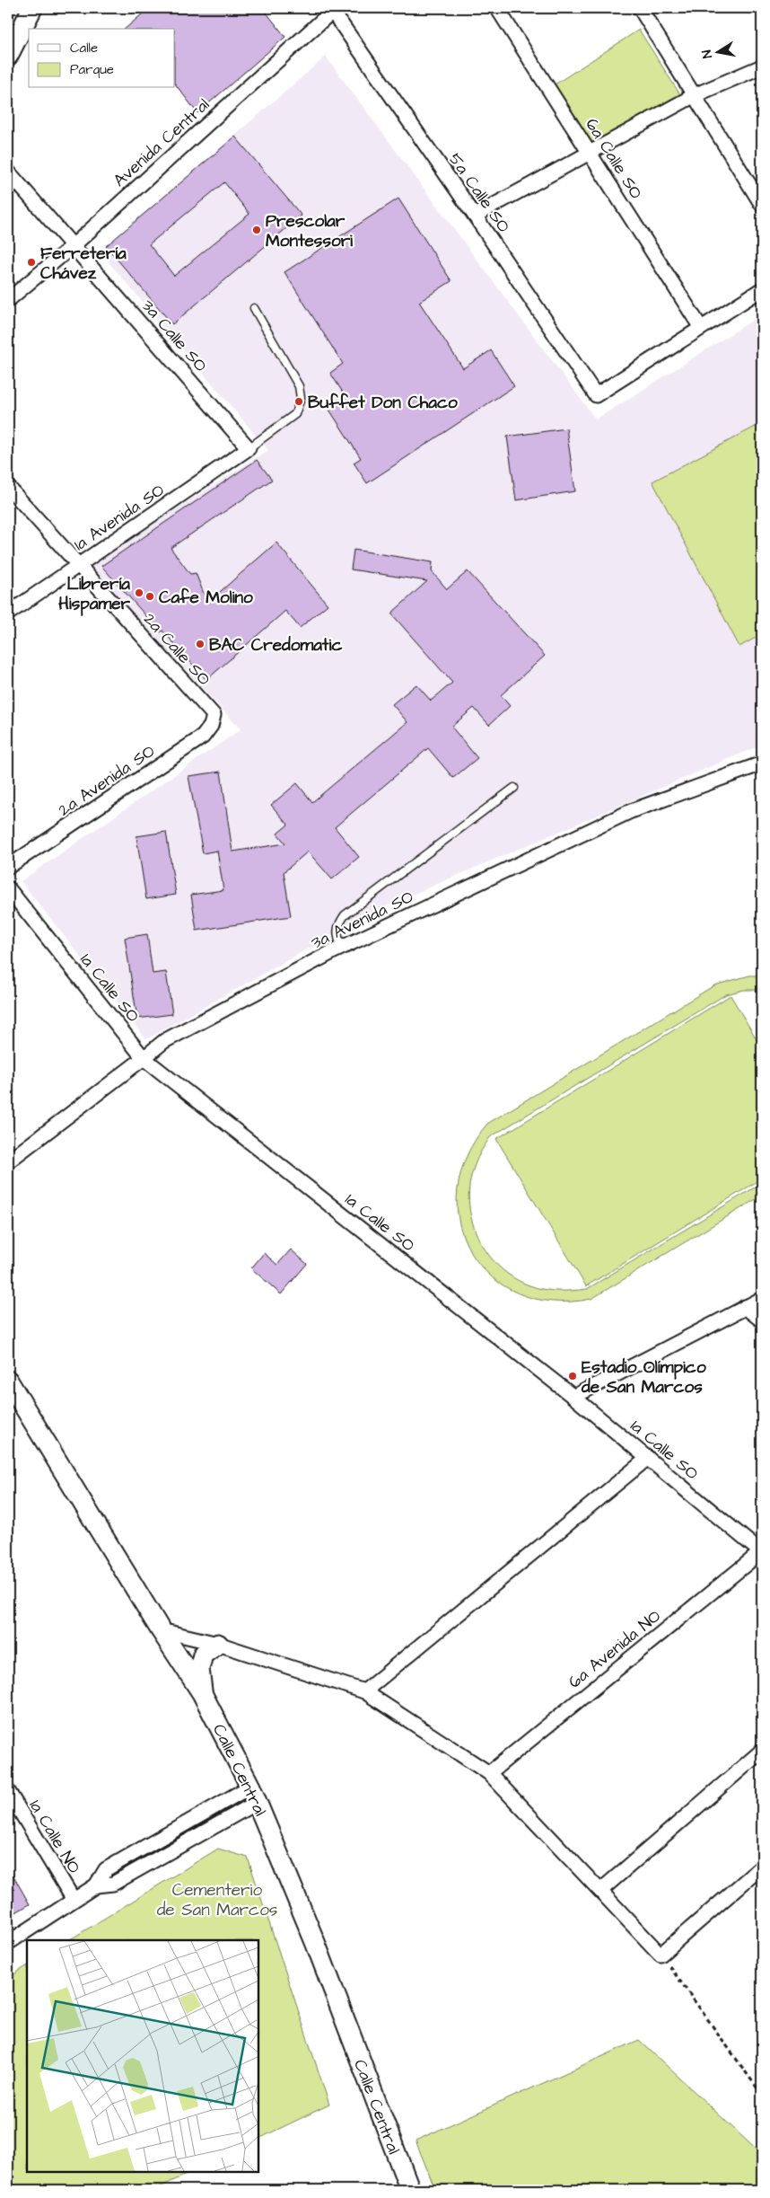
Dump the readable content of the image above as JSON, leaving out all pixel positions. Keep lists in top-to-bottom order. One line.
{"streets":{"main road":["Calle Central"],"street":["Avenida Central","6a Calle SO","5a Calle SO","3a Calle SO","1a Avenida SO","2a Calle SO","2a Avenida SO","3a Avenida SO","1a Calle SO","6a Avenida NO","1a Calle NO"]},"crossings":[["Avenida Central","5a Calle SO"],["Avenida Central","3a Calle SO"],["6a Calle SO","5a Calle SO"],["3a Calle SO","1a Avenida SO"],["1a Avenida SO","2a Calle SO"],["2a Calle SO","2a Avenida SO"],["3a Avenida SO","1a Calle SO"],["1a Calle SO","6a Avenida NO"]],"parks":["Cementerio de San Marcos"],"places":["Prescolar Montessori","Ferretería Chávez","Buffet Don Chaco","Librería Hispamer","Cafe Molino","BAC Credomatic","Estadio Olímpico de San Marcos"],"legend":["Calle","Parque"],"north":"left"}
